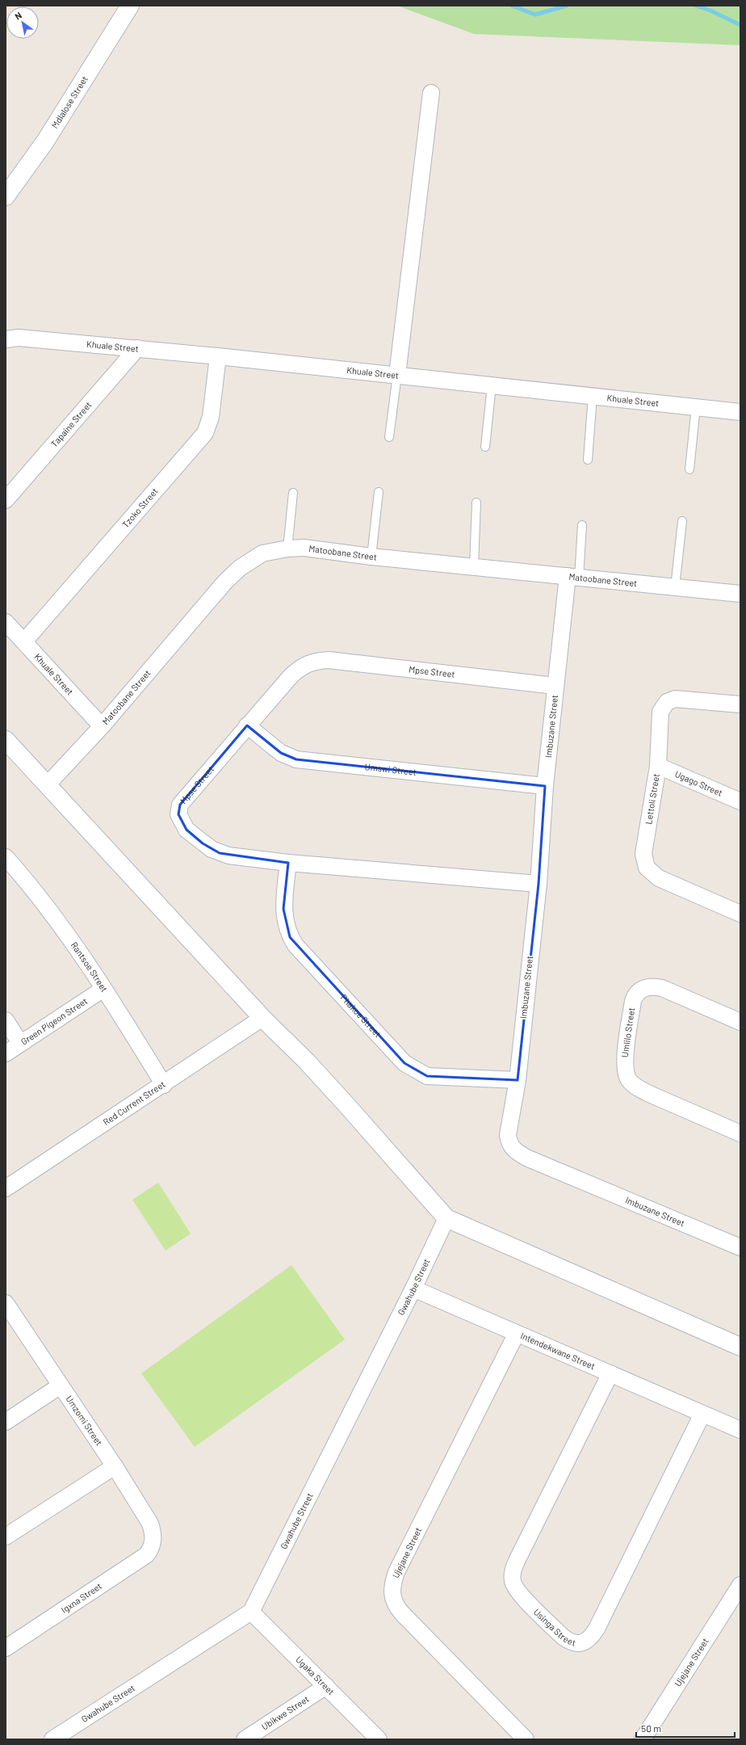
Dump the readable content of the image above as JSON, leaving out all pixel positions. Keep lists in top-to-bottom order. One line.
{"streets":{"street":["Mdlalose Street","Khuale Street","Tapaine Street","Tzoko Street","Matoobane Street","Mpse Street","Imbuzane Street","Umswi Street","Ugago Street","Lettoli Street","Rantsoe Street","Phakoe Street","Green Pigeon Street","Umlilo Street","Red Current Street","Gwahube Street","Intendekwane Street","Umzomi Street","Ujejane Street","Igxna Street","Usinga Street","Ugaka Street","Ubikwe Street"]},"crossings":[["Khuale Street","Tapaine Street"],["Khuale Street","Tzoko Street"],["Khuale Street","Matoobane Street"],["Matoobane Street","Imbuzane Street"],["Mpse Street","Imbuzane Street"],["Mpse Street","Umswi Street"],["Mpse Street","Phakoe Street"],["Imbuzane Street","Umswi Street"],["Imbuzane Street","Phakoe Street"],["Ugago Street","Lettoli Street"],["Rantsoe Street","Green Pigeon Street"],["Rantsoe Street","Red Current Street"],["Gwahube Street","Intendekwane Street"],["Gwahube Street","Ugaka Street"],["Intendekwane Street","Ujejane Street"],["Intendekwane Street","Usinga Street"],["Umzomi Street","Igxna Street"],["Ugaka Street","Ubikwe Street"]],"scale_bar":"50 m","north":"top left"}
